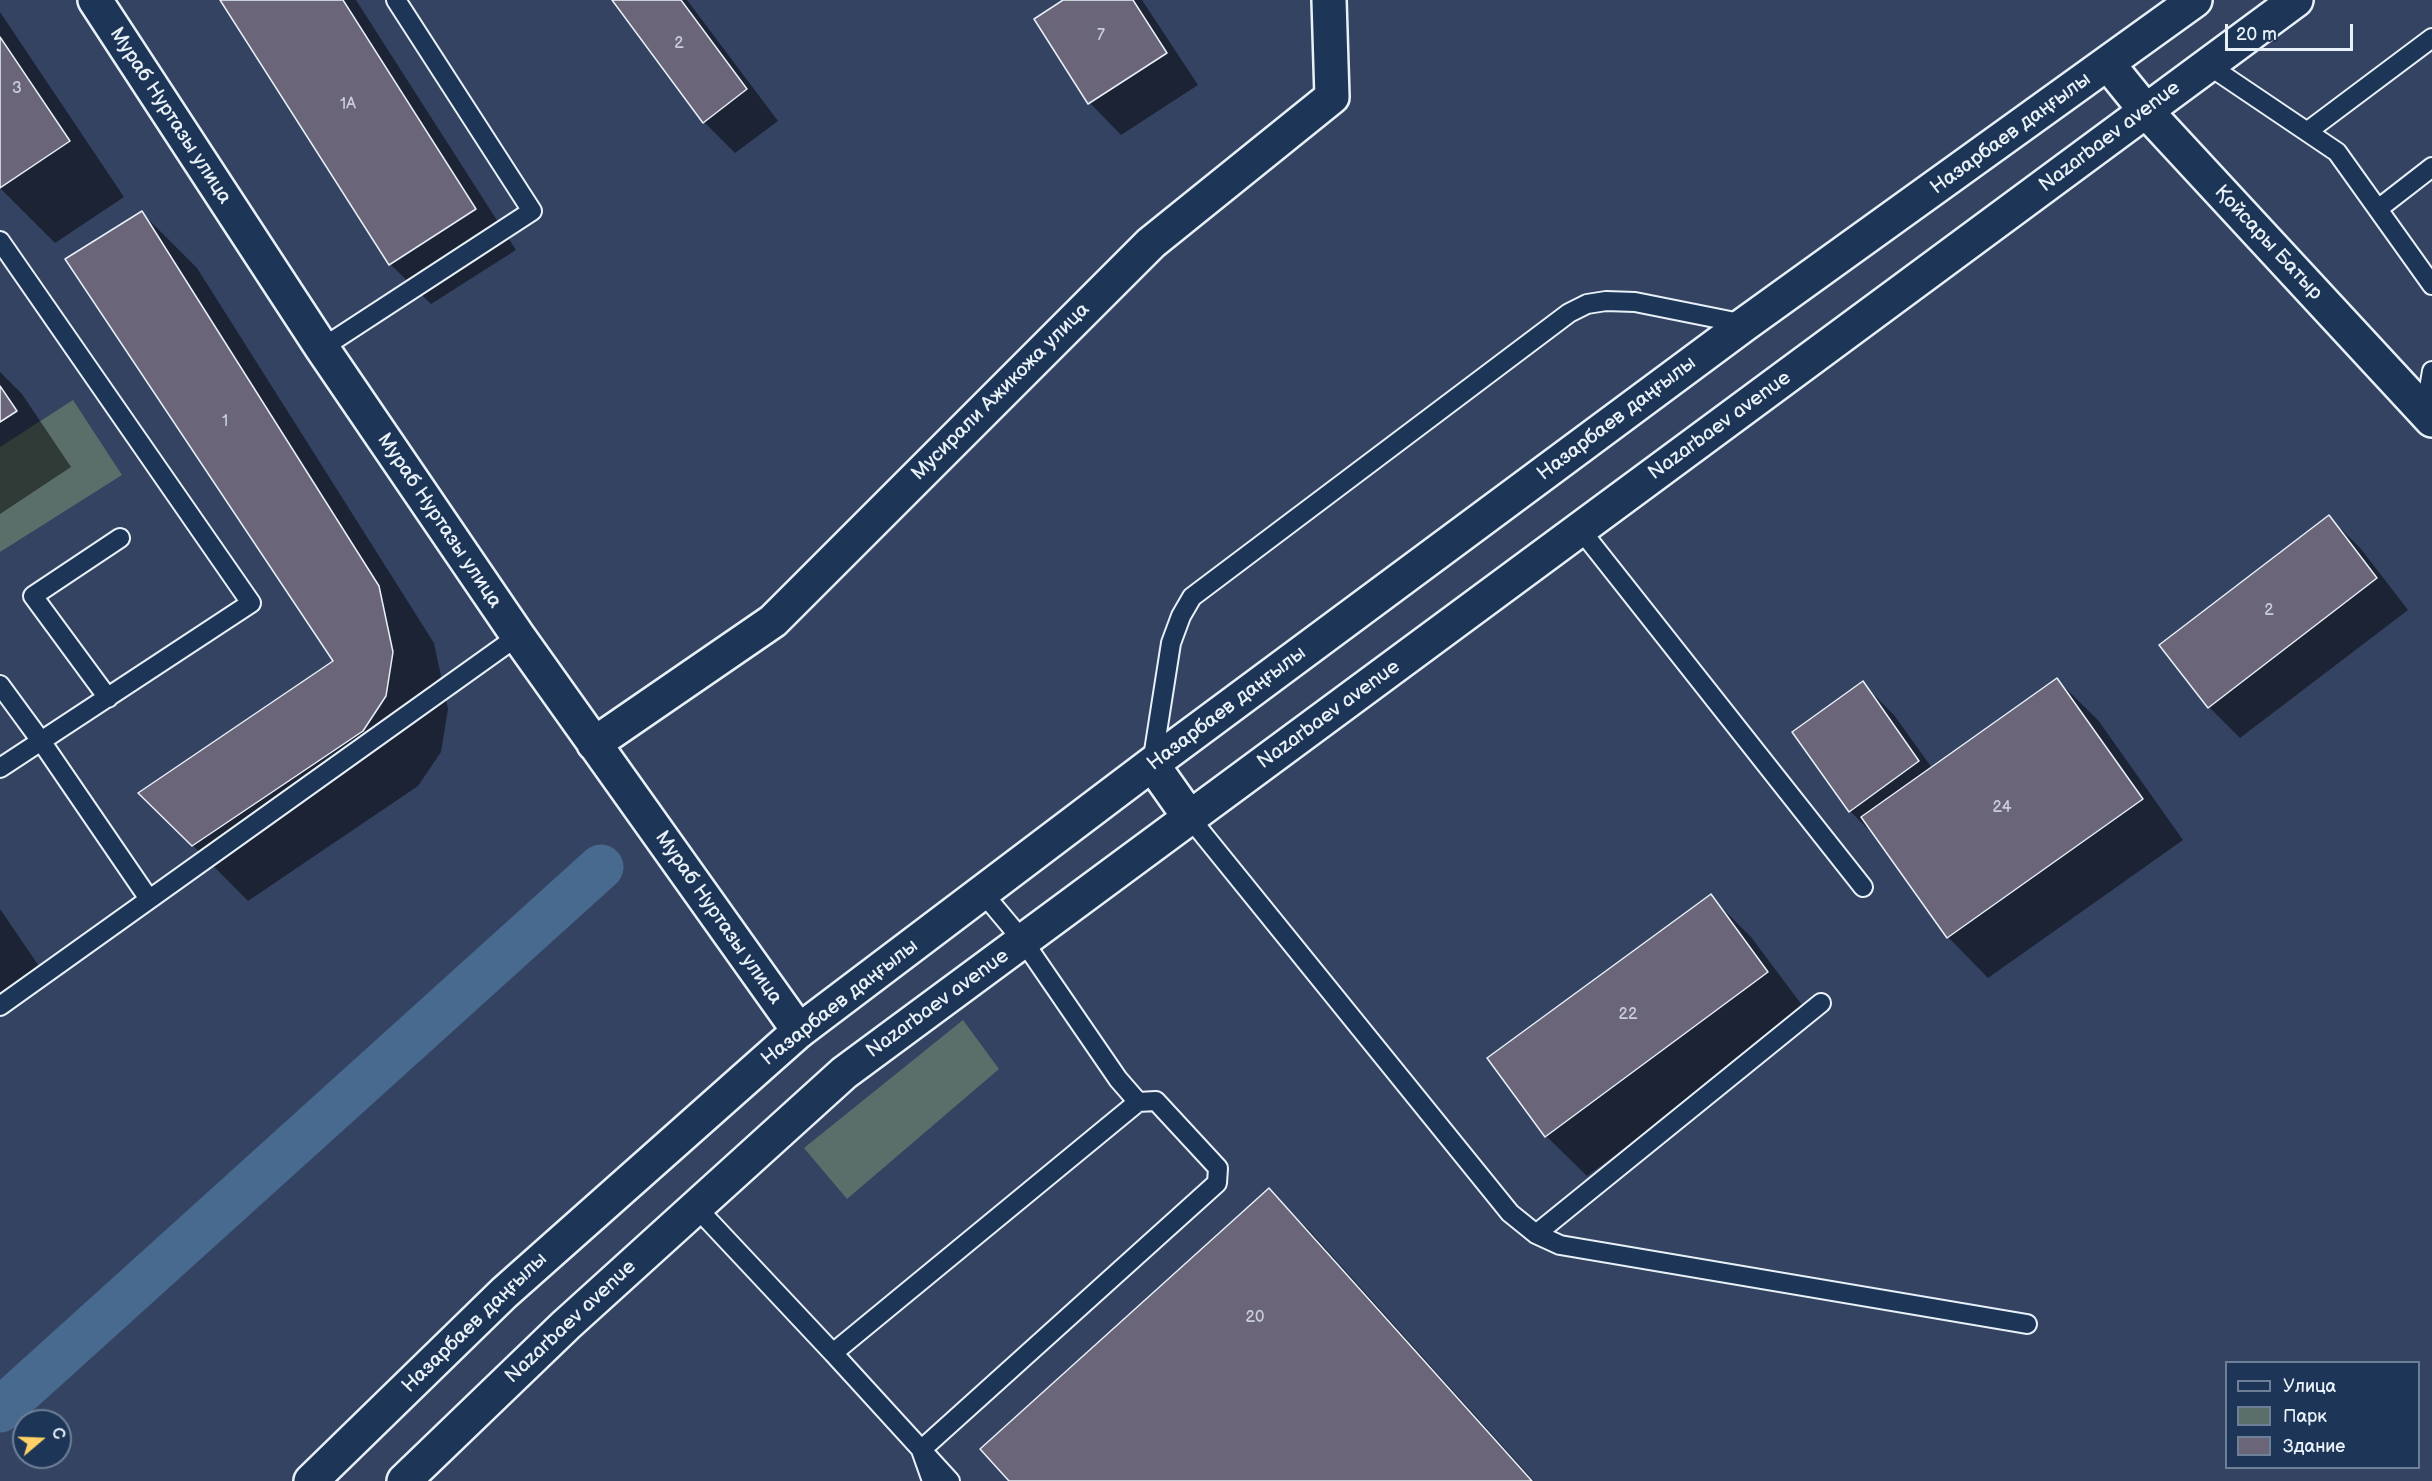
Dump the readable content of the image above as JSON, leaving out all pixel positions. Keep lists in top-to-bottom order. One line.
{"streets":{"main road":["Мураб Нуртазы улица","Назарбаев даңғылы","Nazarbaev avenue","Қойсары Батыр","Мусирали Ажикожа улица"]},"crossings":[["Мураб Нуртазы улица","Назарбаев даңғылы"],["Мураб Нуртазы улица","Мусирали Ажикожа улица"],["Назарбаев даңғылы","Қойсары Батыр"],["Nazarbaev avenue","Қойсары Батыр"]],"house_numbers":["7","2","3","1А","1","2","24","22","20"],"legend":["Улица","Парк","Здание"],"scale_bar":"20 m","north":"right"}
